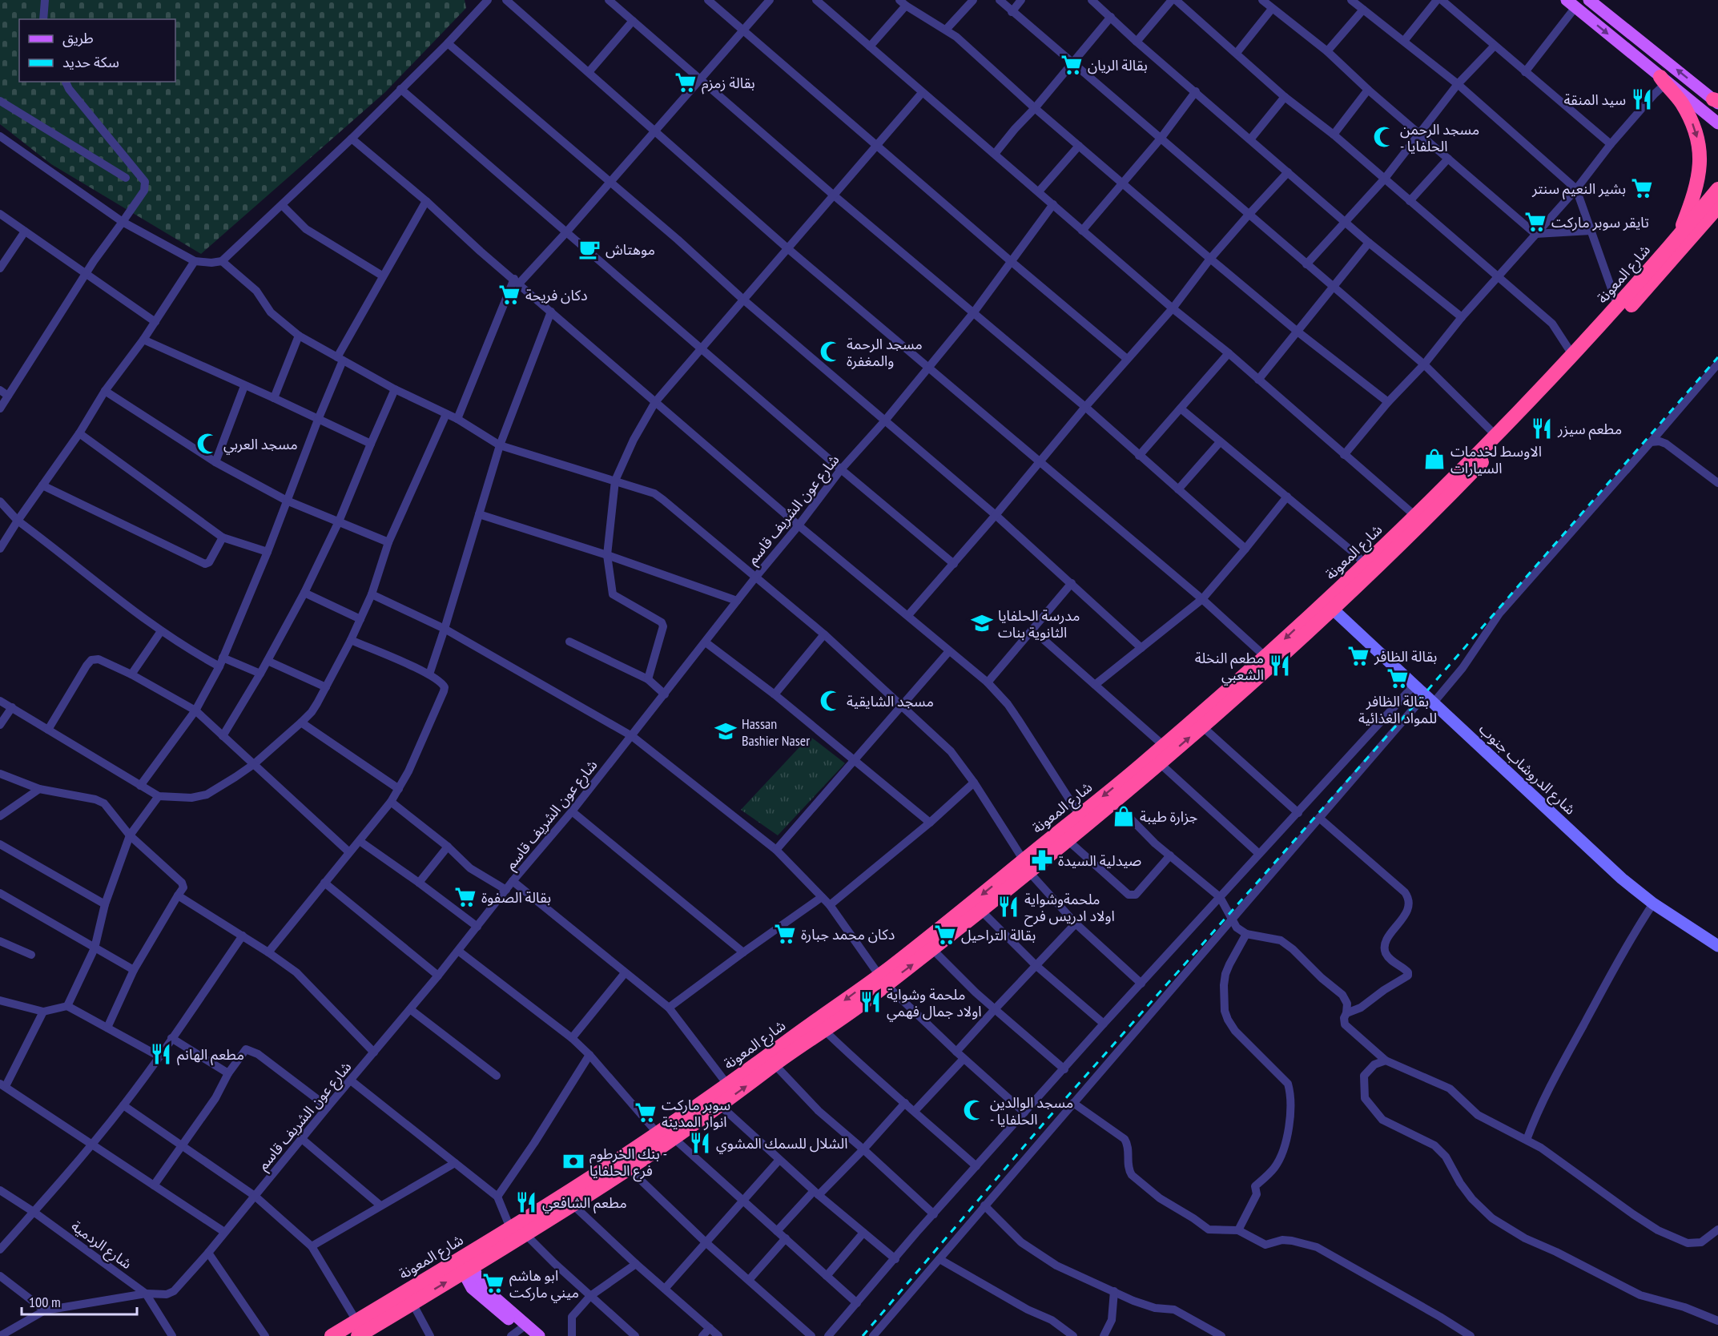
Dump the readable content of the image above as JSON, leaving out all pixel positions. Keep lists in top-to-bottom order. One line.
{"streets":{"highway":["شارع المعونة"],"street":["شارع عون الشريف قاسم","شارع الدروشاب جنوب","شارع الردمية"]},"crossings":[["شارع المعونة","شارع الدروشاب جنوب"],["شارع عون الشريف قاسم","شارع الردمية"]],"places":{"supermarket":["بقالة الريان","بقالة زمزم","بشير النعيم سنتر","تايقر سوبر ماركت","دكان فريحة","بقالة الظافر","بقالة الظافر للمواد الغذائية","بقالة الصفوة","دكان محمد جبارة","بقالة التراحيل","سوبر ماركت انوار المدينة","ابو هاشم ميني ماركت"],"restaurant":["سيد المنقة","مطعم سيزر","مطعم النخلة الشعبي","ملحمةوشواية اولاد ادريس فرح","ملحمة وشواية اولاد جمال فهمي","مطعم الهانم","الشلال للسمك المشوي","مطعم الشافعي"],"mosque":["مسجد الرحمن - الحلفايا","مسجد الرحمة والمغفرة","مسجد العربي","مسجد الشايقية","مسجد الوالدين - الحلفايا"],"cafe":["موهتاش"],"shop":["الاوسط لخدمات السيارات","جزارة طيبة"],"school or university":["مدرسة الحلفايا الثانوية بنات","Hassan Bashier Naser"],"pharmacy":["صيدلية السيدة"],"bank":["بنك الخرطوم - فرع الحلفايا"]},"legend":["طريق","سكة حديد"],"scale_bar":"100 m"}
